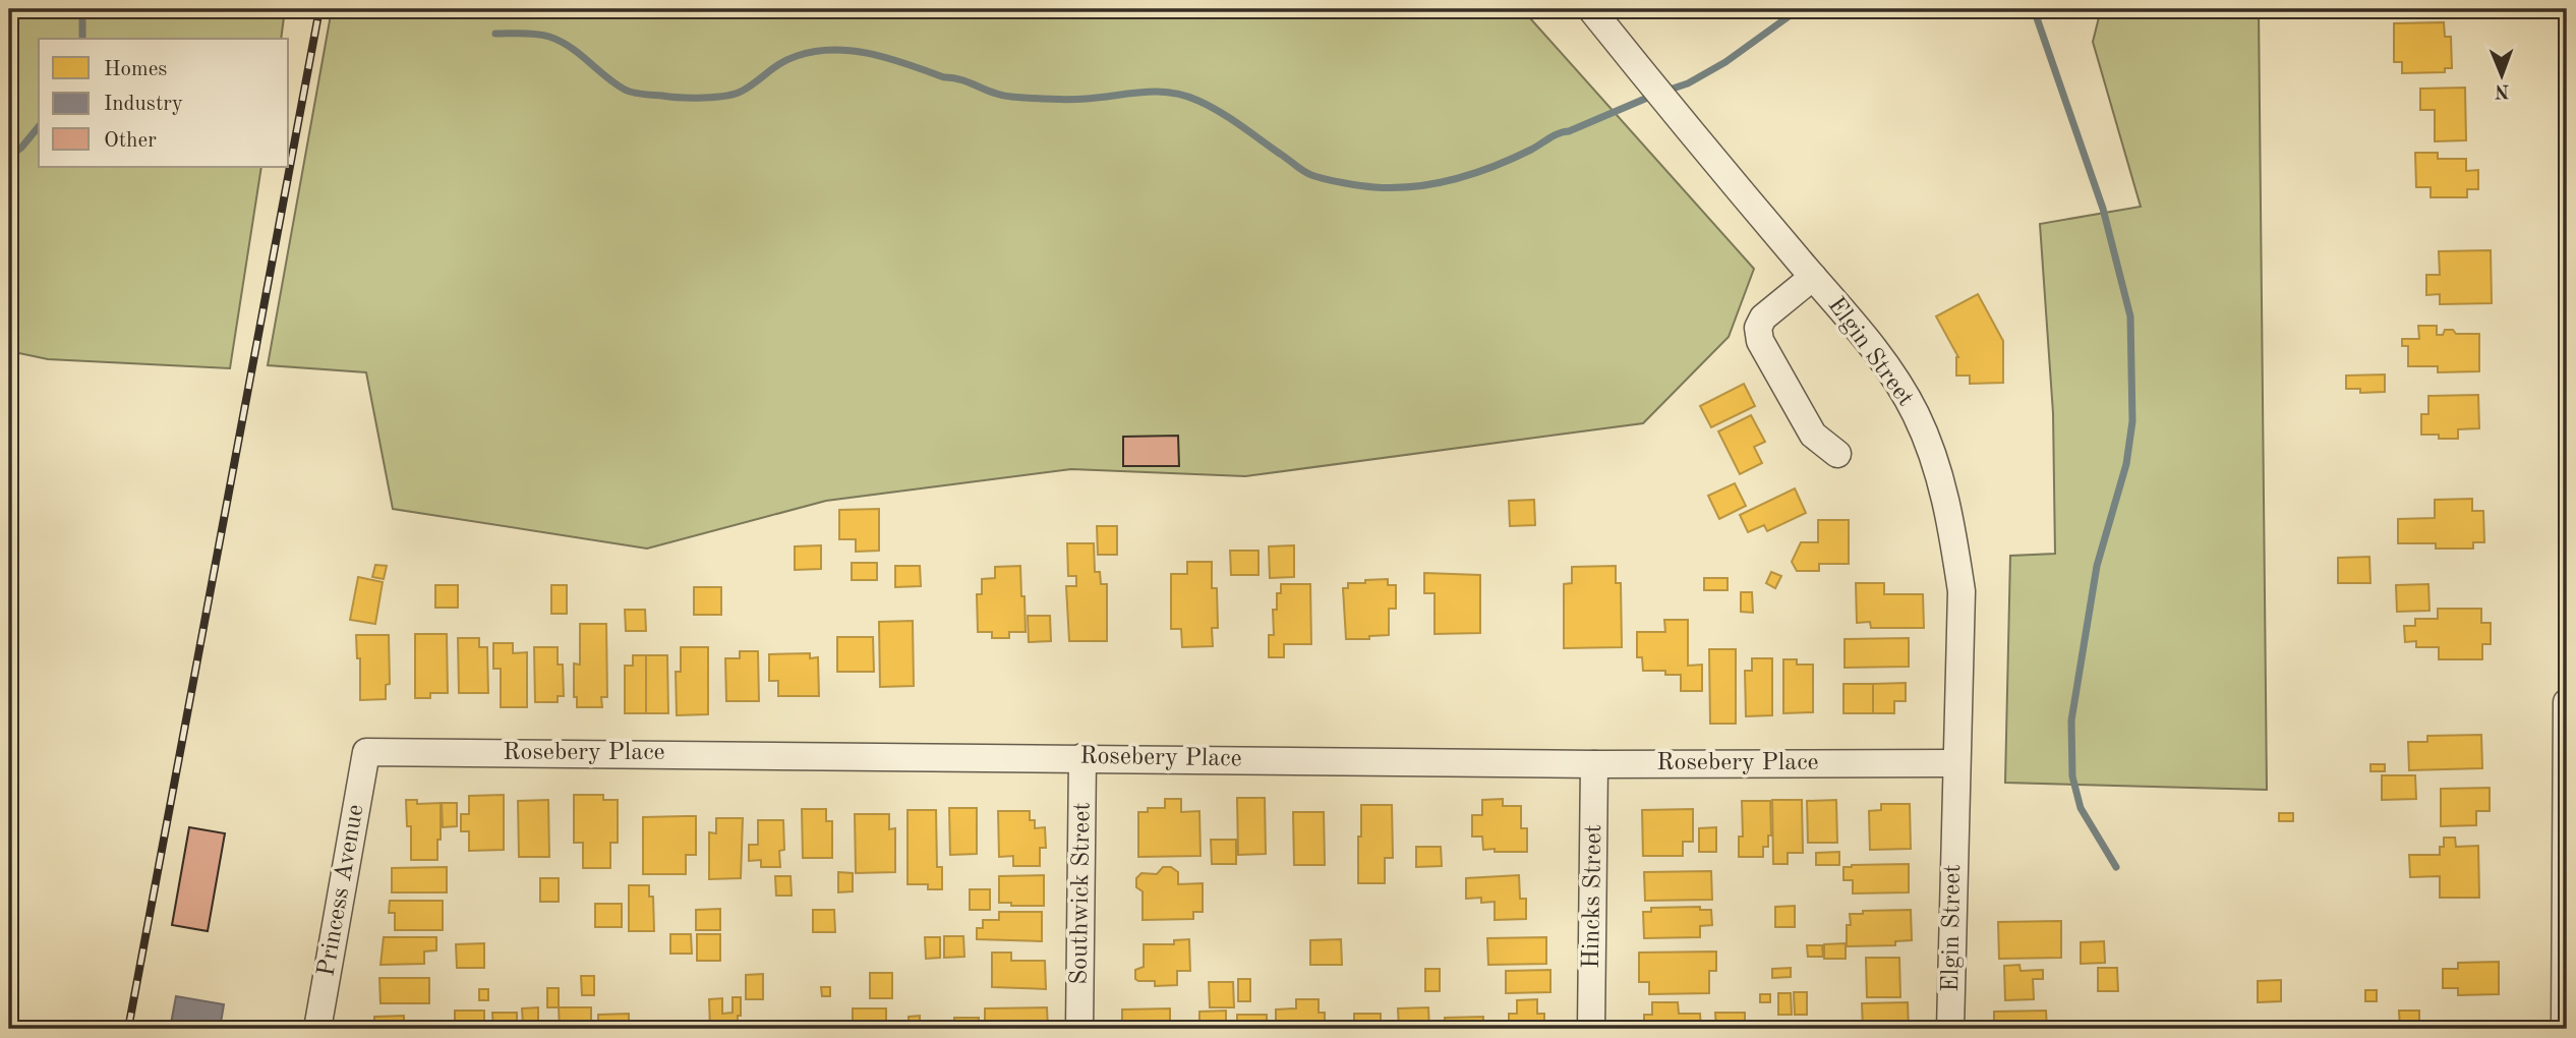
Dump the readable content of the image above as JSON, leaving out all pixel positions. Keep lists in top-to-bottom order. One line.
{"streets":{"street":["Elgin Street","Rosebery Place","Princess Avenue","Southwick Street","Hincks Street"]},"crossings":[["Elgin Street","Rosebery Place"],["Rosebery Place","Princess Avenue"],["Rosebery Place","Southwick Street"],["Rosebery Place","Hincks Street"]],"legend":["Homes","Industry","Other"],"north":"bottom"}
